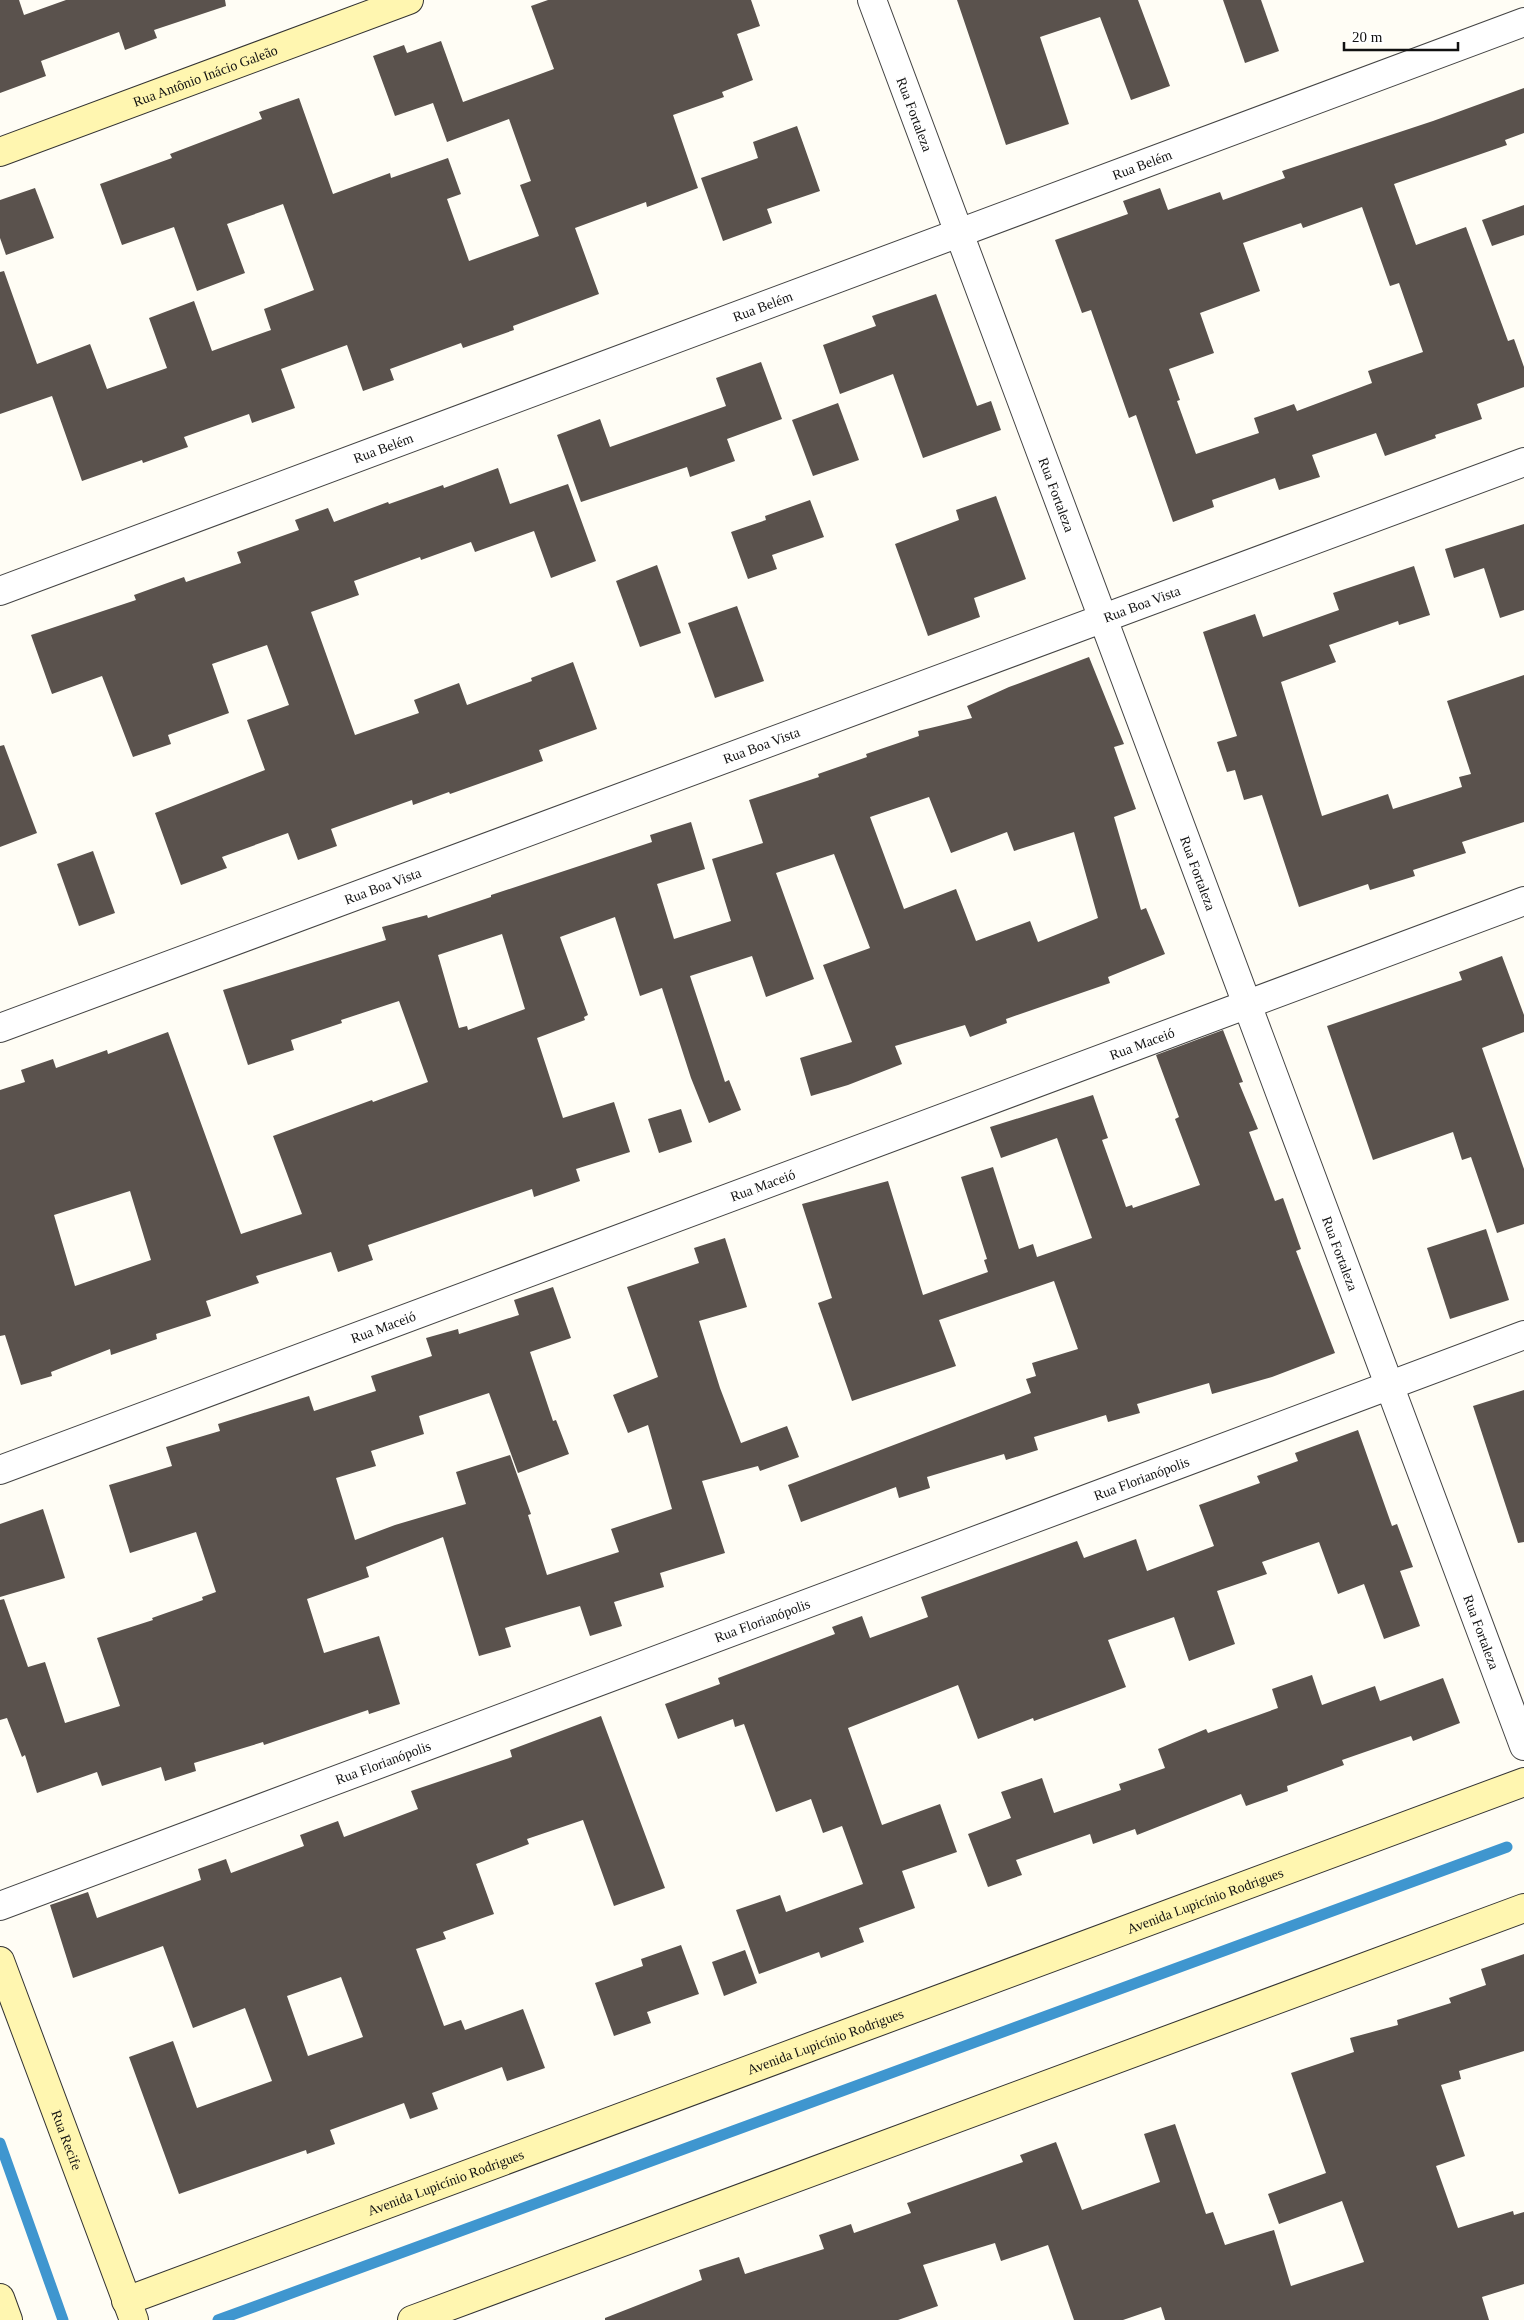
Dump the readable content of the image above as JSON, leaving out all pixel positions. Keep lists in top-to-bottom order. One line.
{"streets":{"street":["Rua Antônio Inácio Galeão","Rua Fortaleza","Rua Belém","Rua Boa Vista","Rua Maceió","Rua Florianópolis","Avenida Lupicínio Rodrigues","Rua Recife"]},"crossings":[["Rua Fortaleza","Rua Belém"],["Rua Fortaleza","Rua Boa Vista"],["Rua Fortaleza","Rua Maceió"],["Rua Fortaleza","Rua Florianópolis"],["Avenida Lupicínio Rodrigues","Rua Recife"]],"scale_bar":"20 m"}
